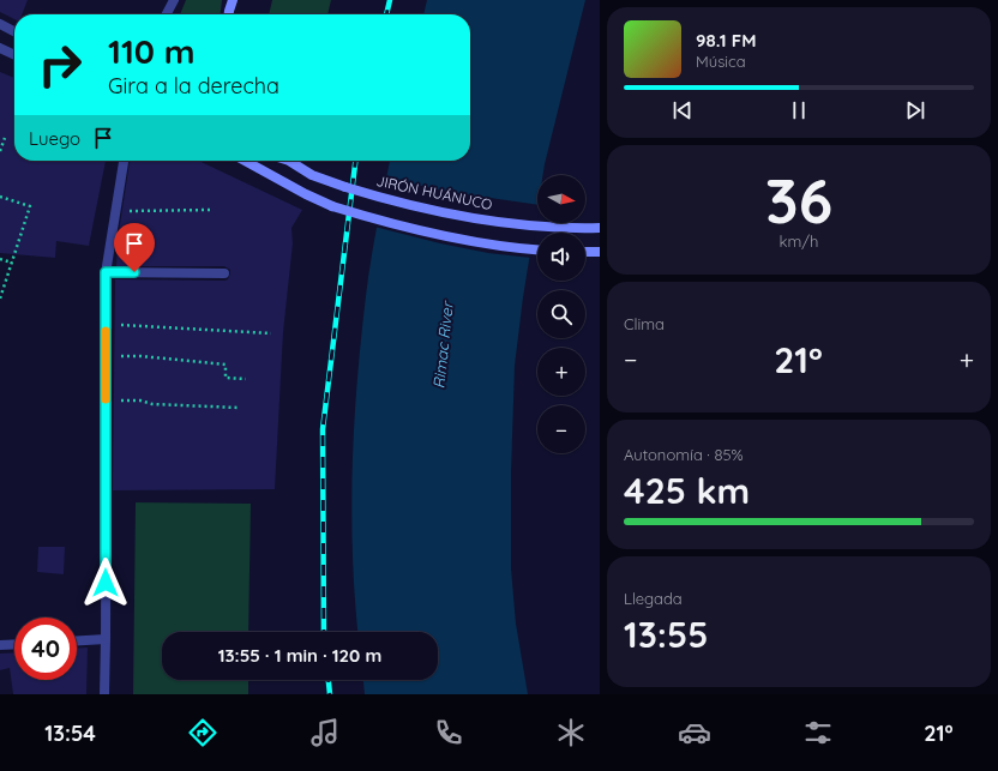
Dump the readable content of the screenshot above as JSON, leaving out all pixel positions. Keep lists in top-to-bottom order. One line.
{"streets":{"main road":["JIRÓN HUÁNUCO"]},"water":["Rimac River"],"north":"right","page":{"turn":["110 m","Gira a la derecha"],"song":["98.1 FM","Música"],"then":"Luego","tile":[["36","km/h"],"Clima",["Autonomía · 85%","425 km"],["Llegada","13:55"]],"map_buttons":["+","−"],"heat":["−","21°","+"],"limit":"40","trip":"13:55 · 1 min · 120 m","tabs":["13:54","21°"]}}
